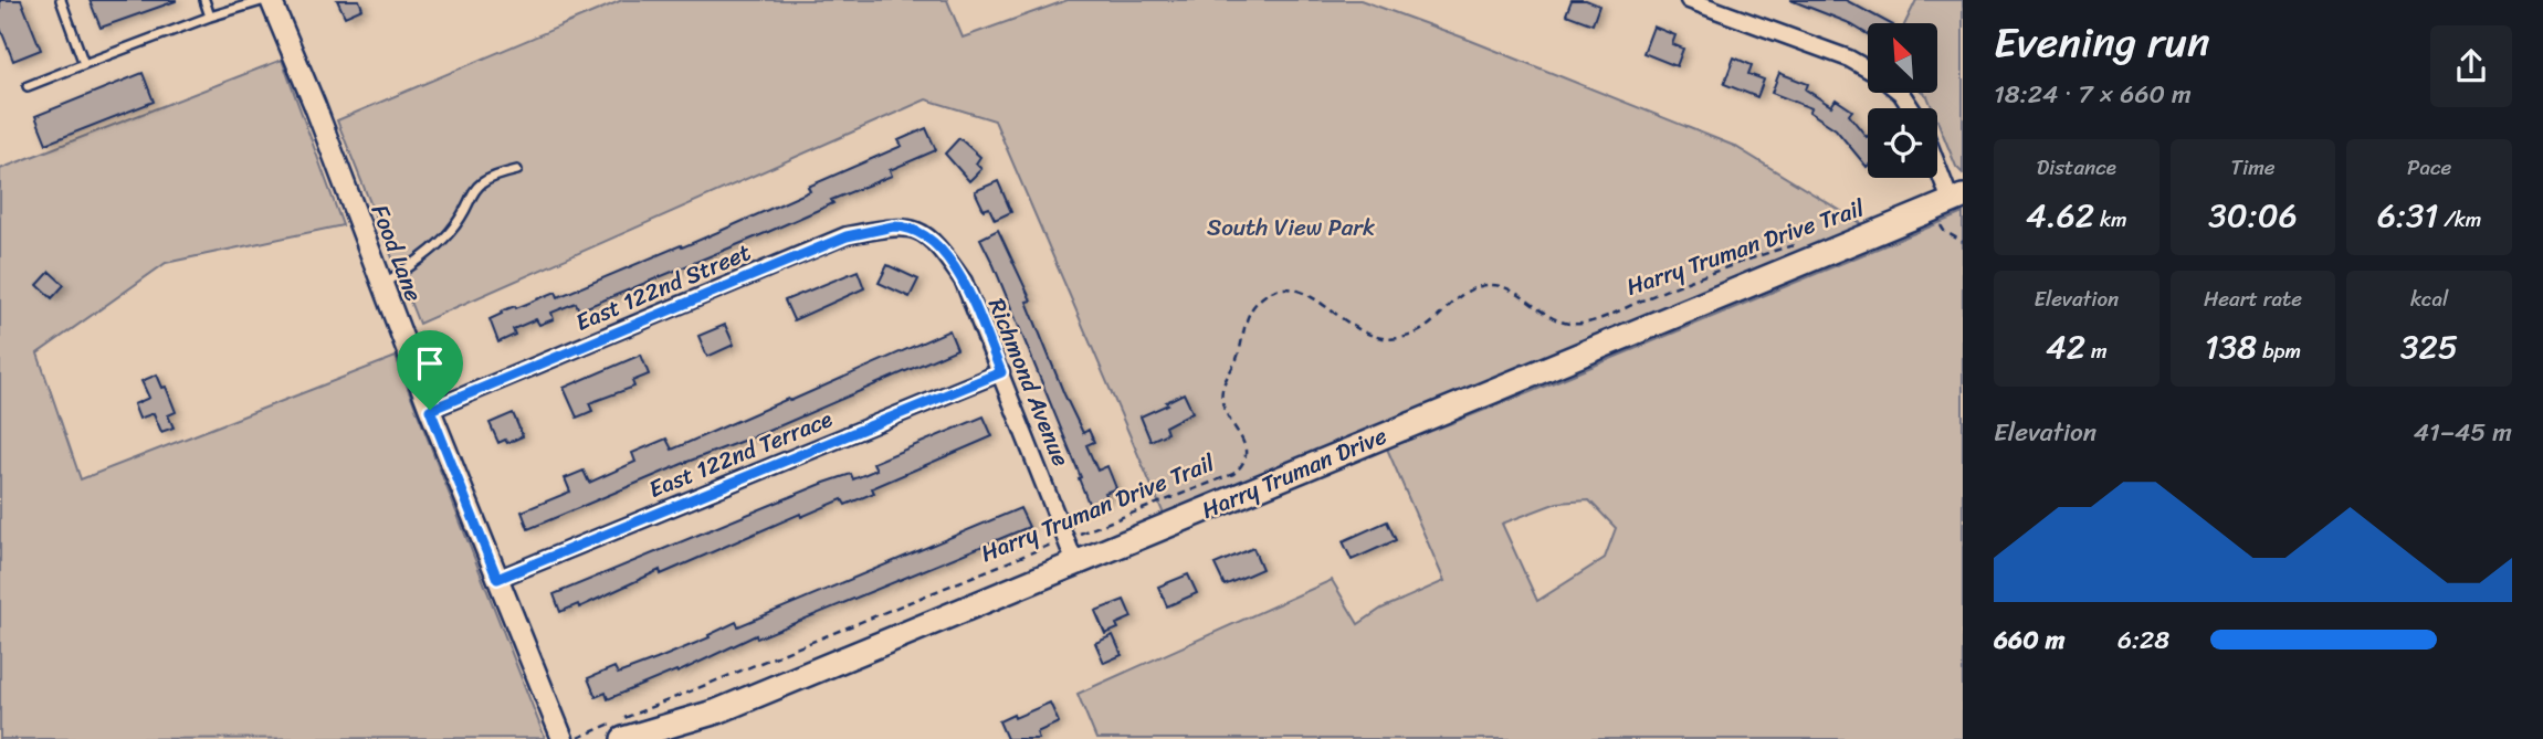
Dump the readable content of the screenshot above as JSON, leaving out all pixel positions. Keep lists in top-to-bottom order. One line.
{"streets":{"main road":["Harry Truman Drive"],"street":["Food Lane","East 122nd Street","Richmond Avenue","East 122nd Terrace"],"path":["Harry Truman Drive Trail"]},"crossings":[["Harry Truman Drive Trail","Richmond Avenue"],["Food Lane","East 122nd Street"],["Food Lane","East 122nd Terrace"],["East 122nd Street","Richmond Avenue"],["Richmond Avenue","East 122nd Terrace"],["Richmond Avenue","Harry Truman Drive"]],"parks":["South View Park"],"north":"top left","page":{"heading":["Evening run","18:24 · 7 × 660 m"],"stats":[["Distance","4.62 km"],["Time","30:06"],["Pace","6:31 /km"],["Elevation","42 m"],["Heart rate","138 bpm"],["kcal","325"]],"chart":["Elevation","41–45 m"],"list":[{"name":"660 m","note":"6:28"}]}}
